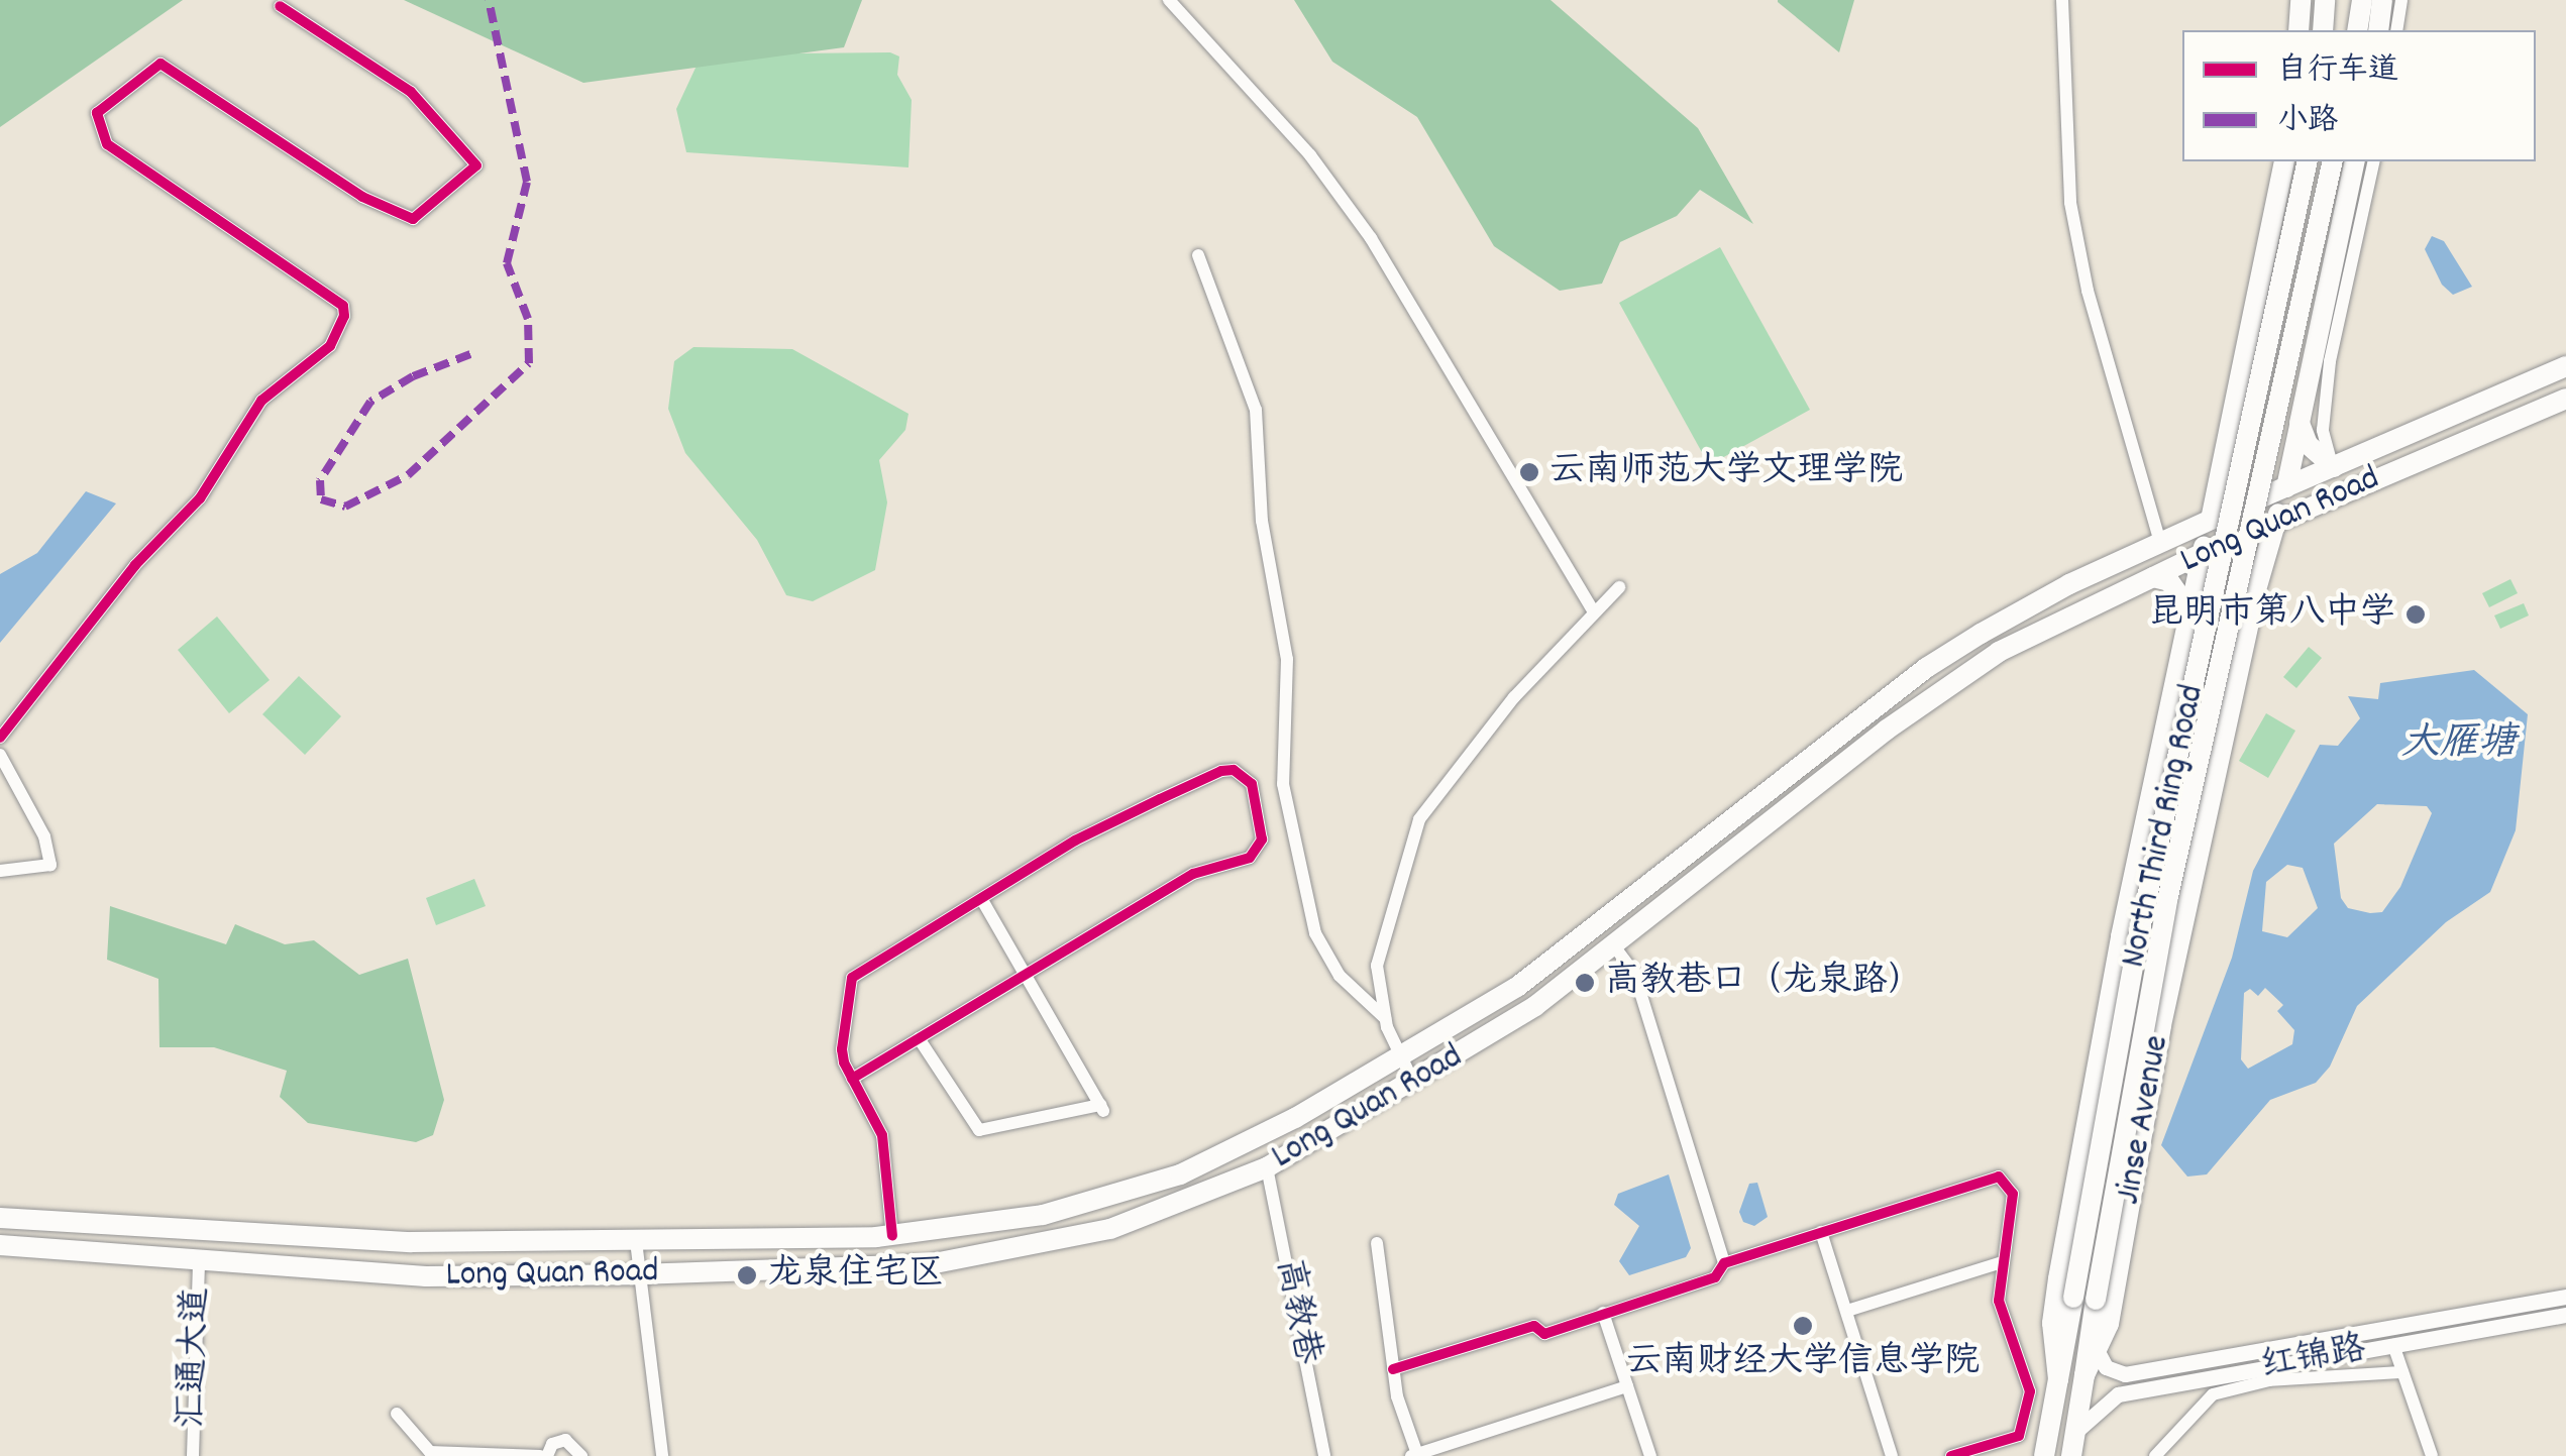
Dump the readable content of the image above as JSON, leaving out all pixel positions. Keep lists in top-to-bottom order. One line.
{"streets":{"main road":["Long Quan Road","North Third Ring Road","Jinse Avenue"],"street":["高教巷","汇通大道","红锦路"]},"crossings":[["Long Quan Road","Jinse Avenue"],["Long Quan Road","高教巷"],["Long Quan Road","汇通大道"],["North Third Ring Road","Jinse Avenue"],["Jinse Avenue","红锦路"]],"water":["大雁塘"],"places":["云南师范大学文理学院","昆明市第八中学","高教巷口（龙泉路）","龙泉住宅区","云南财经大学信息学院"],"legend":["自行车道","小路"]}
